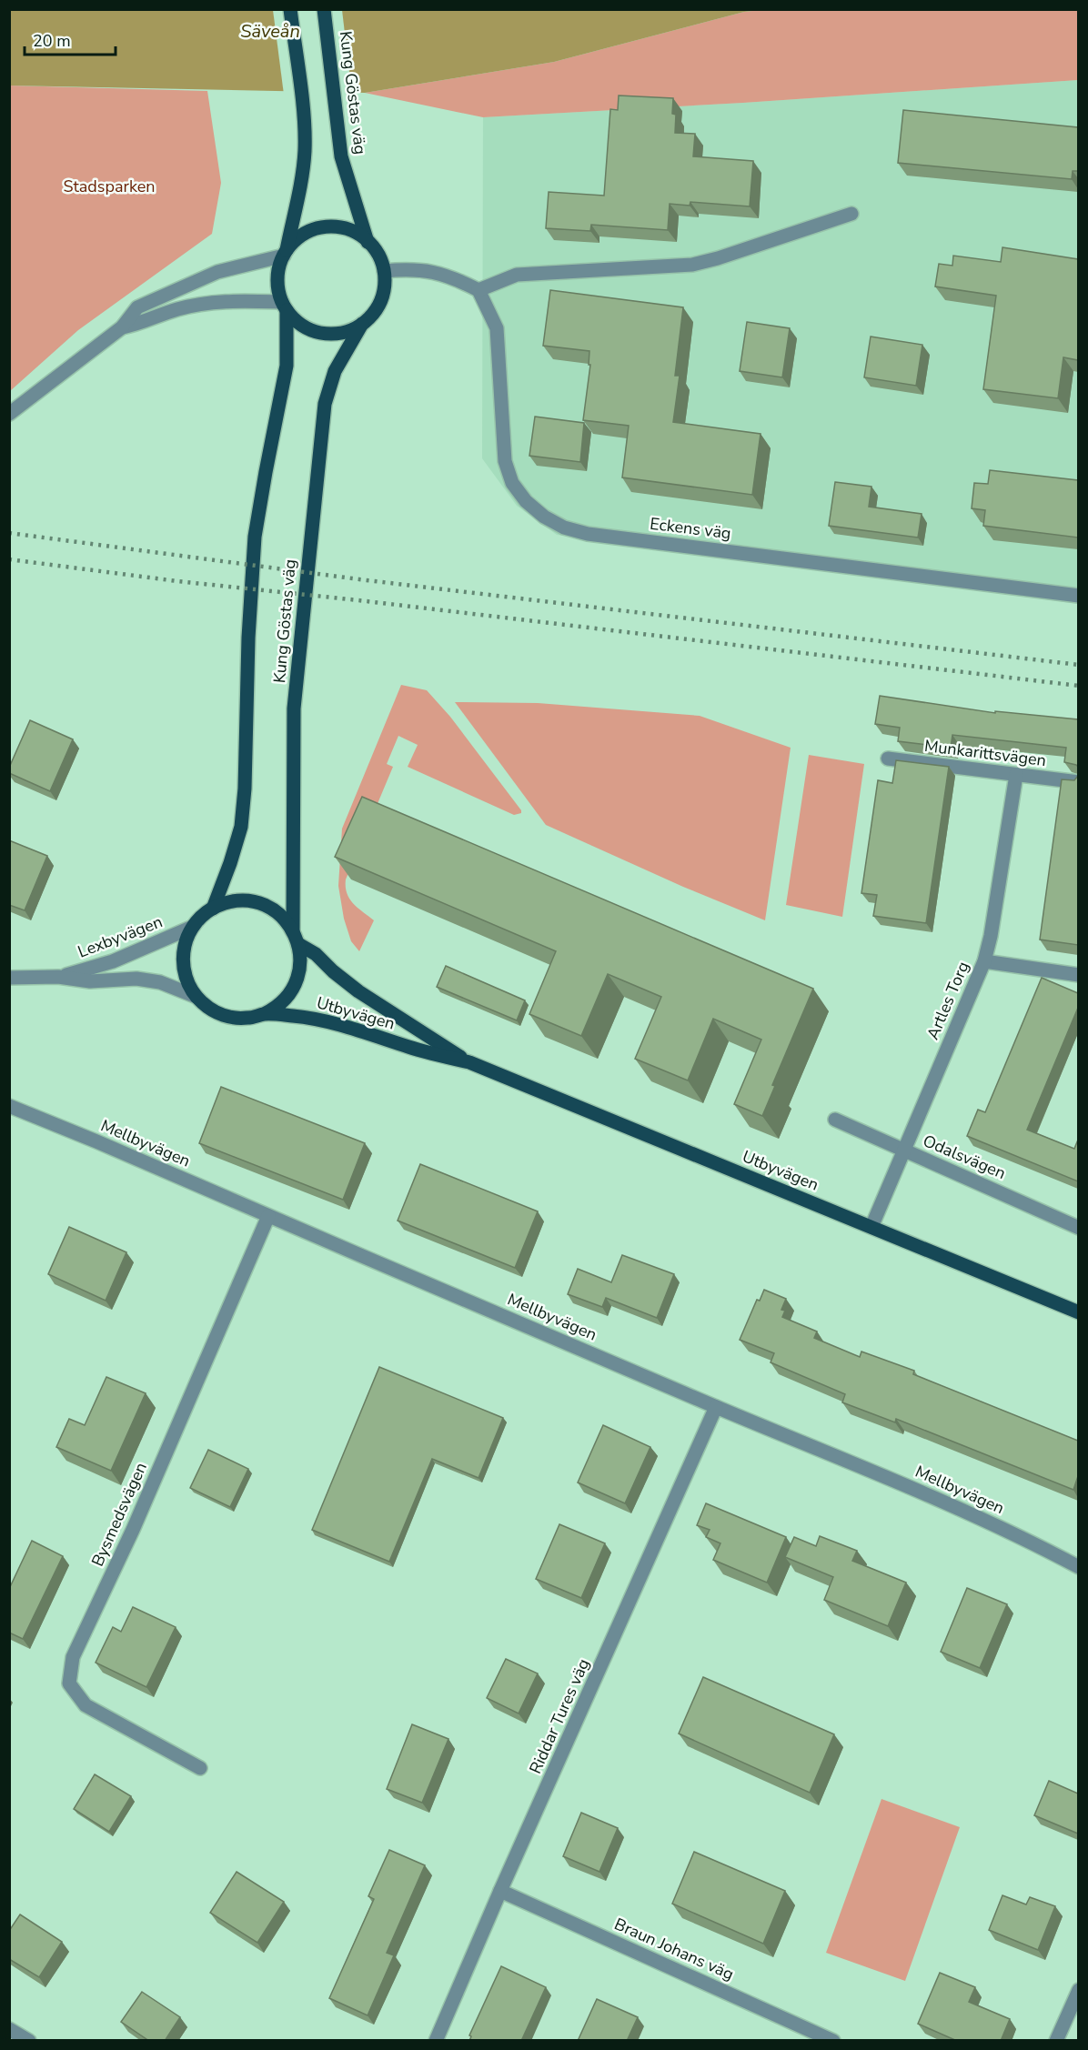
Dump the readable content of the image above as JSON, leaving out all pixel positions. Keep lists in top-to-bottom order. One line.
{"streets":{"main road":["Kung Göstas väg","Utbyvägen"],"street":["Eckens väg","Munkarittsvägen","Lexbyvägen","Artles Torg","Mellbyvägen","Odalsvägen","Bysmedsvägen","Riddar Tures väg","Braun Johans väg"]},"crossings":[["Kung Göstas väg","Lexbyvägen"],["Kung Göstas väg","Utbyvägen"],["Munkarittsvägen","Artles Torg"],["Lexbyvägen","Utbyvägen"],["Artles Torg","Utbyvägen"],["Artles Torg","Odalsvägen"],["Mellbyvägen","Bysmedsvägen"],["Mellbyvägen","Riddar Tures väg"],["Riddar Tures väg","Braun Johans väg"]],"water":["Säveån"],"parks":["Stadsparken"],"scale_bar":"20 m"}
